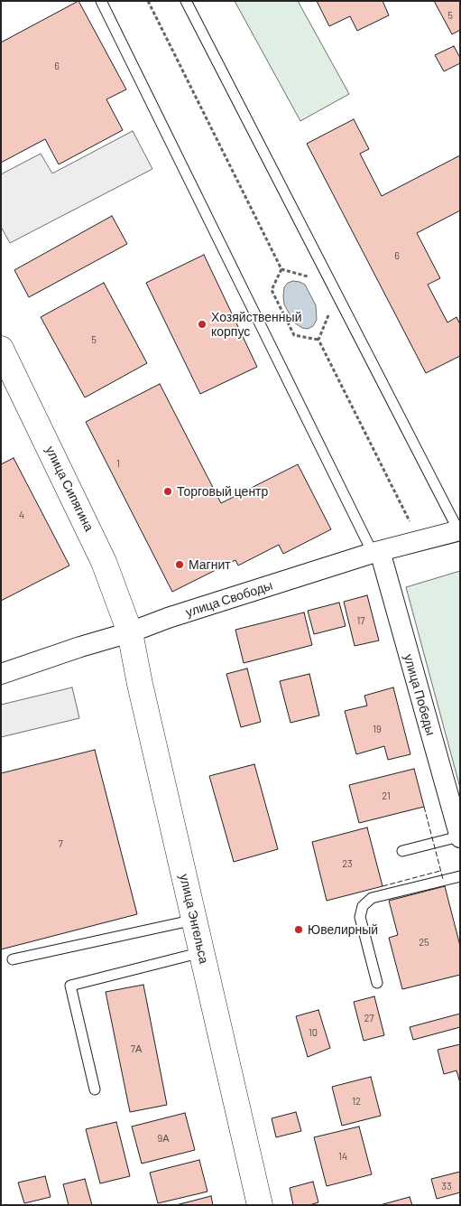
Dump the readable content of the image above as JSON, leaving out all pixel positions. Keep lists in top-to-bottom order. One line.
{"streets":{"street":["улица Сипягина","улица Свободы","улица Победы","улица Энгельса"]},"crossings":[["улица Сипягина","улица Свободы"],["улица Сипягина","улица Энгельса"],["улица Свободы","улица Победы"],["улица Свободы","улица Энгельса"]],"places":["Хозяйственный корпус","Торговый центр","Магнит","Ювелирный"],"house_numbers":["5","6","6","5","1","4","17","19","21","7","23","25","27","10","7А","12","9А","14","33"]}
